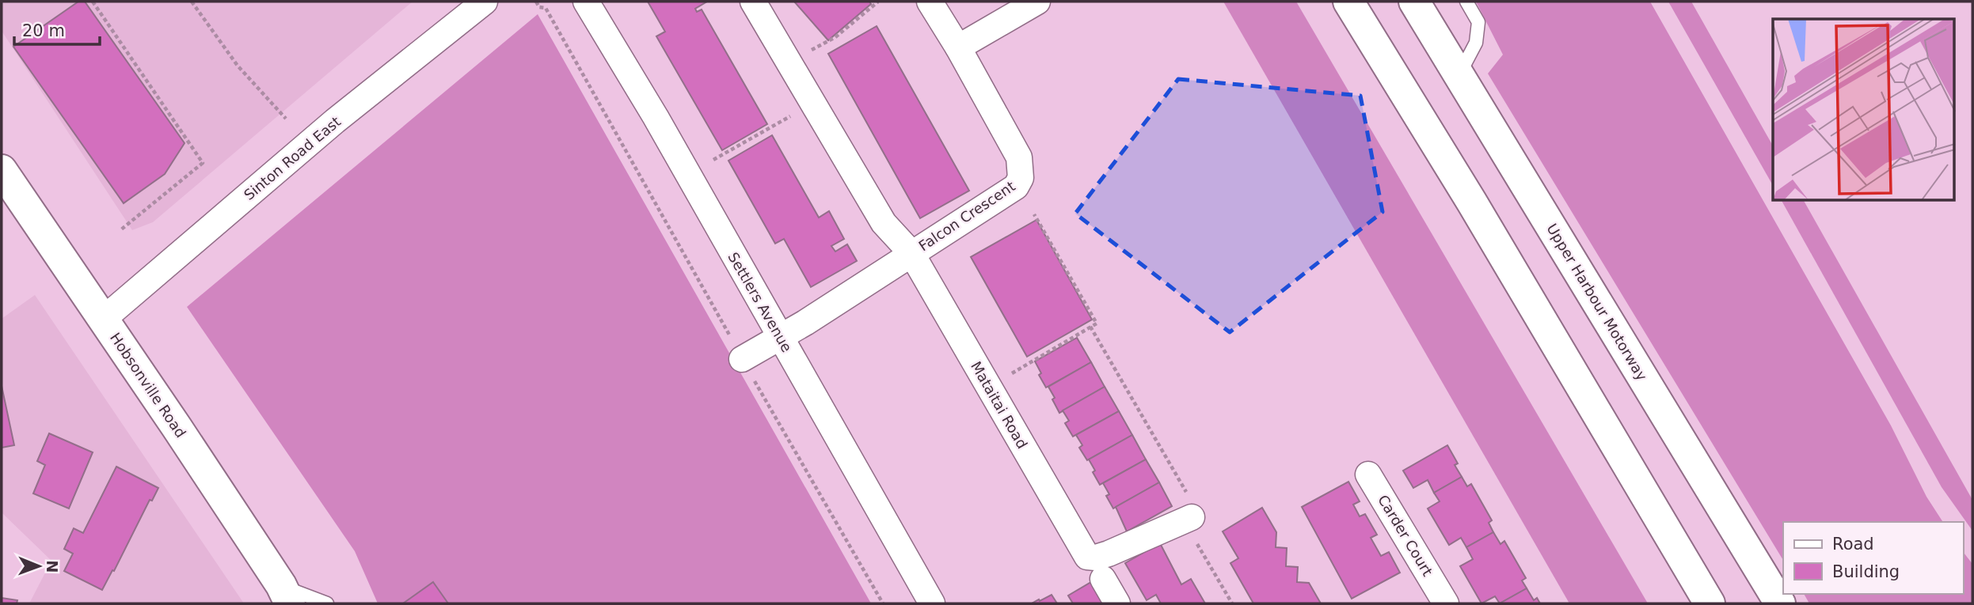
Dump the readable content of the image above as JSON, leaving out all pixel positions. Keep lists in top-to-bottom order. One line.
{"streets":{"main road":["Upper Harbour Motorway","Hobsonville Road"],"street":["Sinton Road East","Falcon Crescent","Settlers Avenue","Mataitai Road","Carder Court"]},"crossings":[["Sinton Road East","Hobsonville Road"],["Falcon Crescent","Settlers Avenue"],["Falcon Crescent","Mataitai Road"]],"legend":["Road","Building"],"scale_bar":"20 m","north":"right"}
